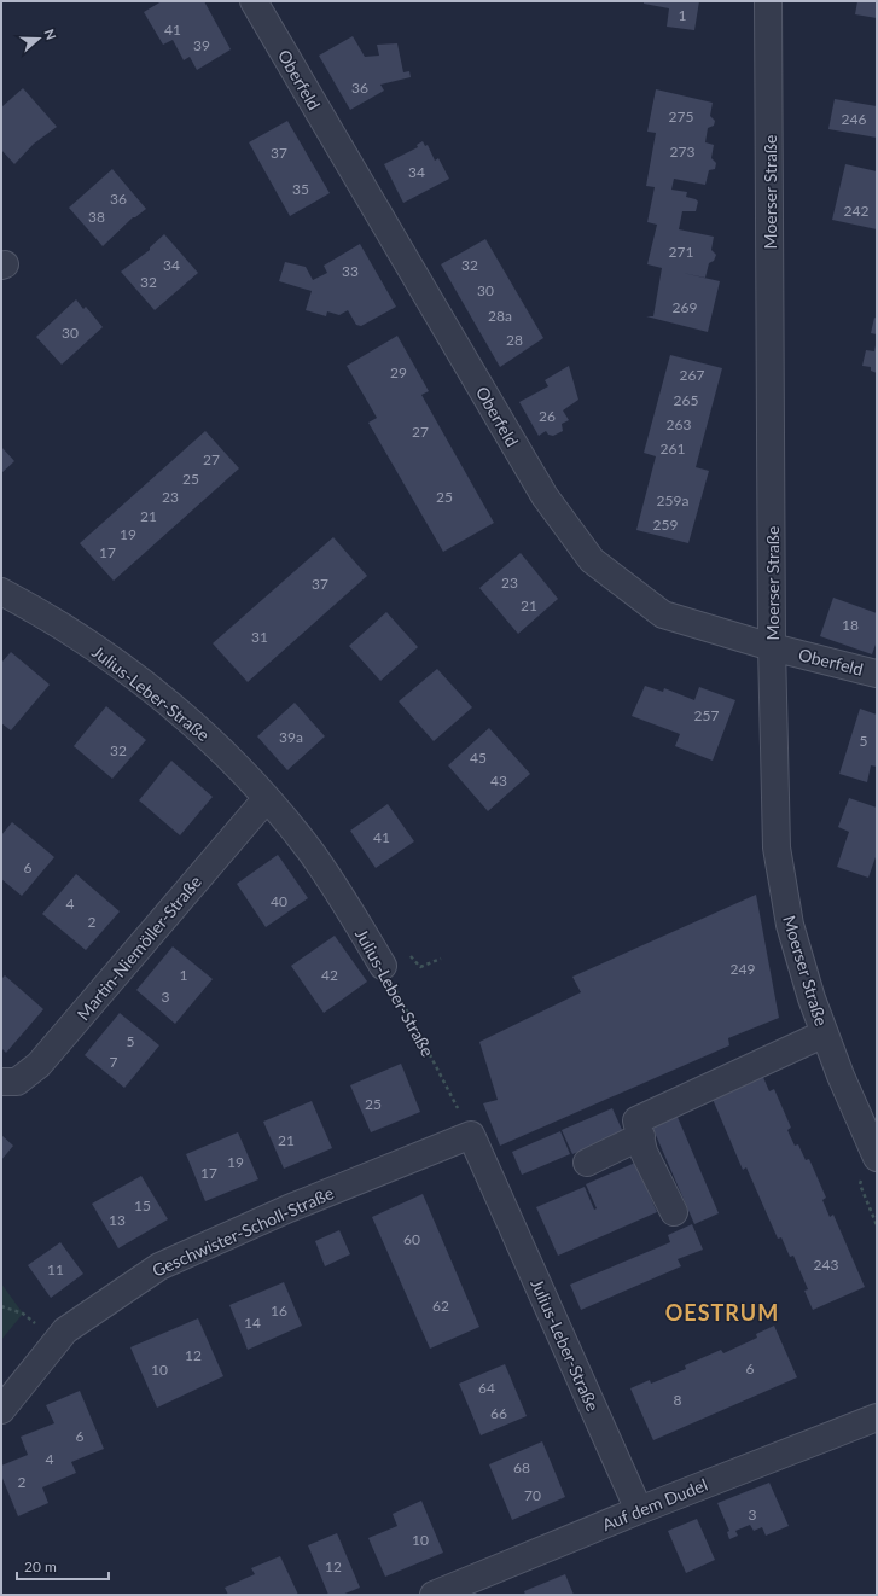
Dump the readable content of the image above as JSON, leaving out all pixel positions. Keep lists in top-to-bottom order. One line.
{"streets":{"street":["Oberfeld","Moerser Straße","Julius-Leber-Straße","Martin-Niemöller-Straße","Geschwister-Scholl-Straße","Auf dem Dudel"]},"crossings":[["Oberfeld","Moerser Straße"],["Julius-Leber-Straße","Martin-Niemöller-Straße"],["Julius-Leber-Straße","Geschwister-Scholl-Straße"],["Julius-Leber-Straße","Auf dem Dudel"]],"districts":["OESTRUM"],"house_numbers":["1","41","39","36","275","246","273","37","34","35","36","242","38","271","34","32","33","32","30","269","28a","30","28","29","267","265","26","263","27","261","27","25","23","25","259a","21","259","19","17","23","37","21","18","31","257","39a","5","32","45","43","41","6","40","4","2","249","1","42","3","5","7","25","21","19","17","15","13","60","243","11","62","16","14","12","6","10","64","8","66","6","4","68","2","70","3","10","12"],"scale_bar":"20 m","north":"right"}
